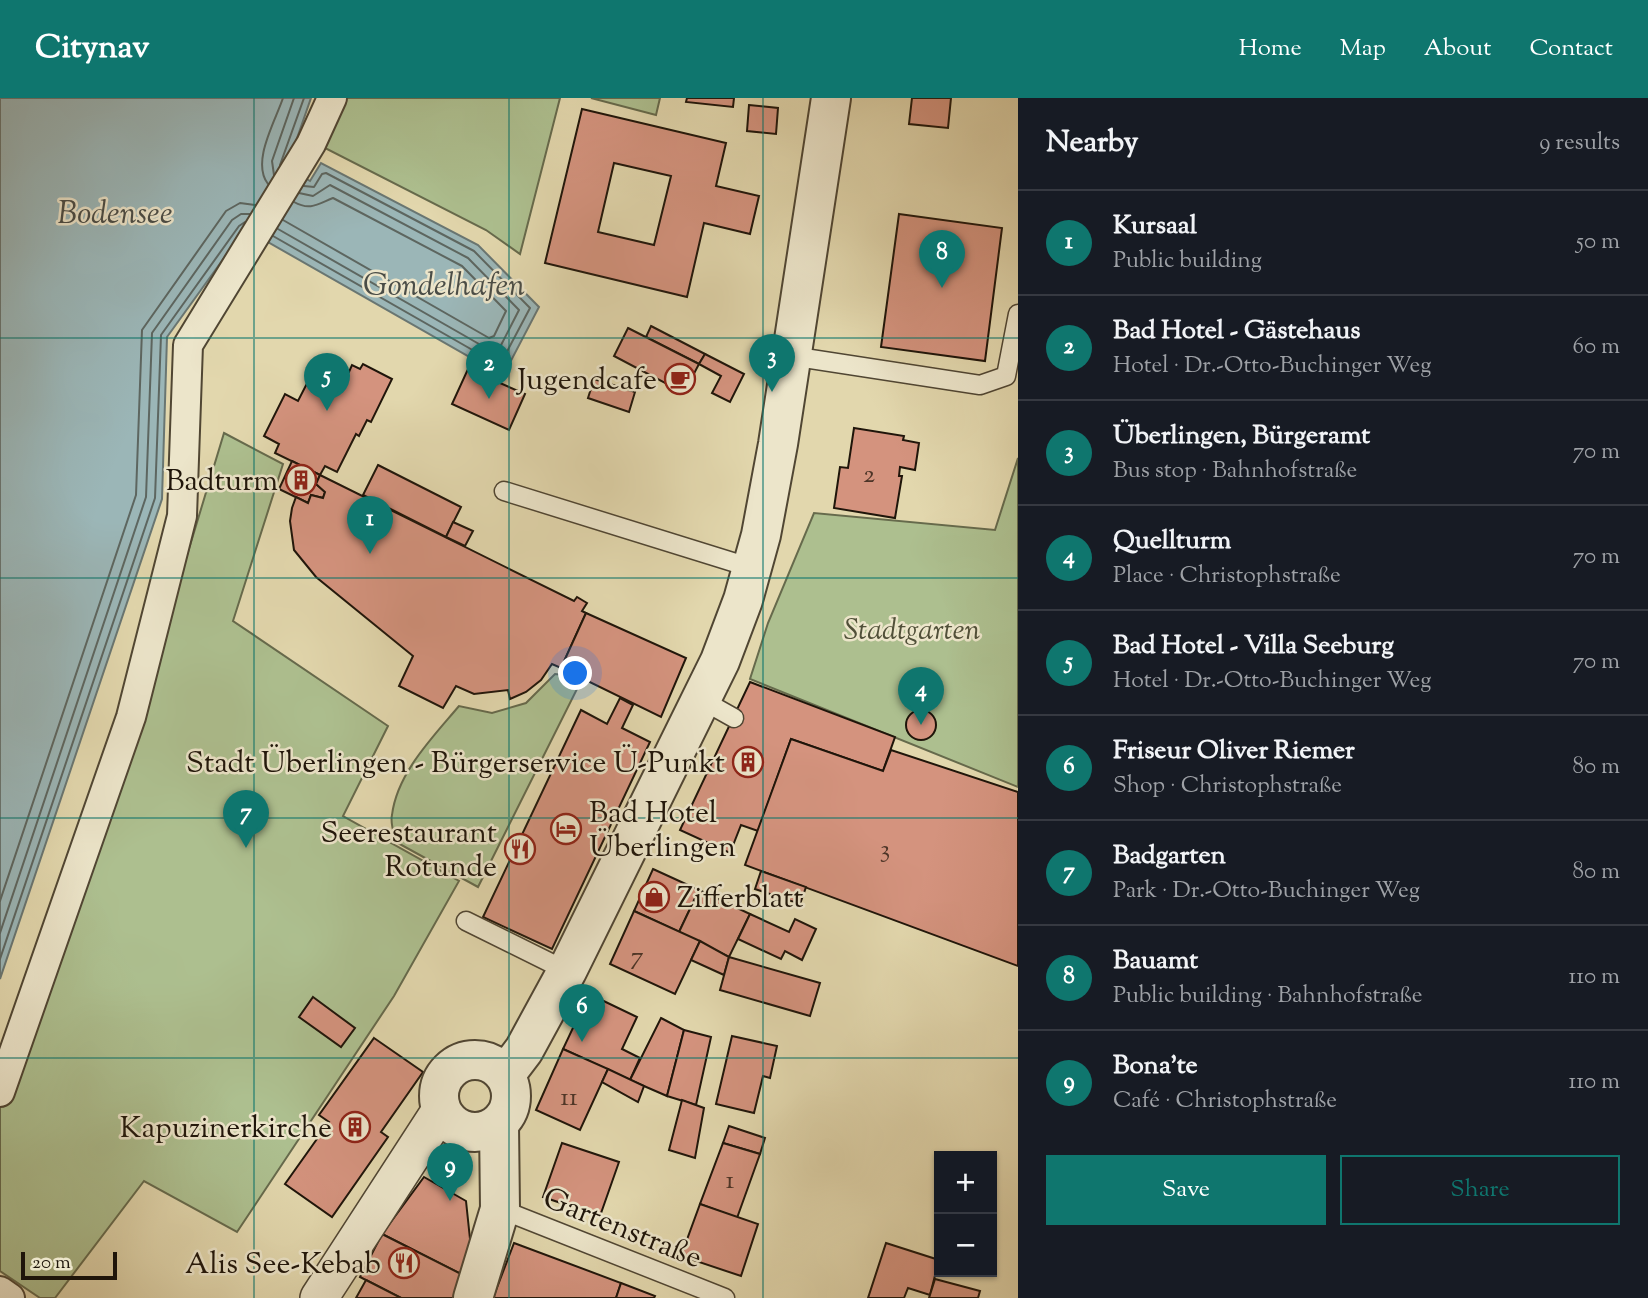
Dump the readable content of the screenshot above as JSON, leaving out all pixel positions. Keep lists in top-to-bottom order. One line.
{"streets":{"lane":["Gartenstraße"]},"water":["Bodensee","Gondelhafen"],"parks":["Stadtgarten"],"places":{"cafe":["Jugendcafe"],"building":["Badturm","Stadt Überlingen - Bürgerservice Ü-Punkt","Kapuzinerkirche"],"hotel":["Bad Hotel Überlingen"],"restaurant":["Seerestaurant Rotunde","Alis See-Kebab"],"shop":["Zifferblatt"]},"house_numbers":["2","3","7","11","1"],"scale_bar":"20 m","page":{"header":"Citynav","nav":["Home","Map","About","Contact"],"heading":["Nearby","9 results"],"list":[{"mark":"1","name":"Kursaal","note":"Public building","value":"50 m"},{"mark":"2","name":"Bad Hotel - Gästehaus","note":"Hotel · Dr.-Otto-Buchinger Weg","value":"60 m"},{"mark":"3","name":"Überlingen, Bürgeramt","note":"Bus stop · Bahnhofstraße","value":"70 m"},{"mark":"4","name":"Quellturm","note":"Place · Christophstraße","value":"70 m"},{"mark":"5","name":"Bad Hotel - Villa Seeburg","note":"Hotel · Dr.-Otto-Buchinger Weg","value":"70 m"},{"mark":"6","name":"Friseur Oliver Riemer","note":"Shop · Christophstraße","value":"80 m"},{"mark":"7","name":"Badgarten","note":"Park · Dr.-Otto-Buchinger Weg","value":"80 m"},{"mark":"8","name":"Bauamt","note":"Public building · Bahnhofstraße","value":"110 m"},{"mark":"9","name":"Bona'te","note":"Café · Christophstraße","value":"110 m"}],"pins":["8","3","2","5","1","4","7","6","9"],"buttons":["Save","Share"],"map_buttons":["+","−"],"scale":"20 m"}}
